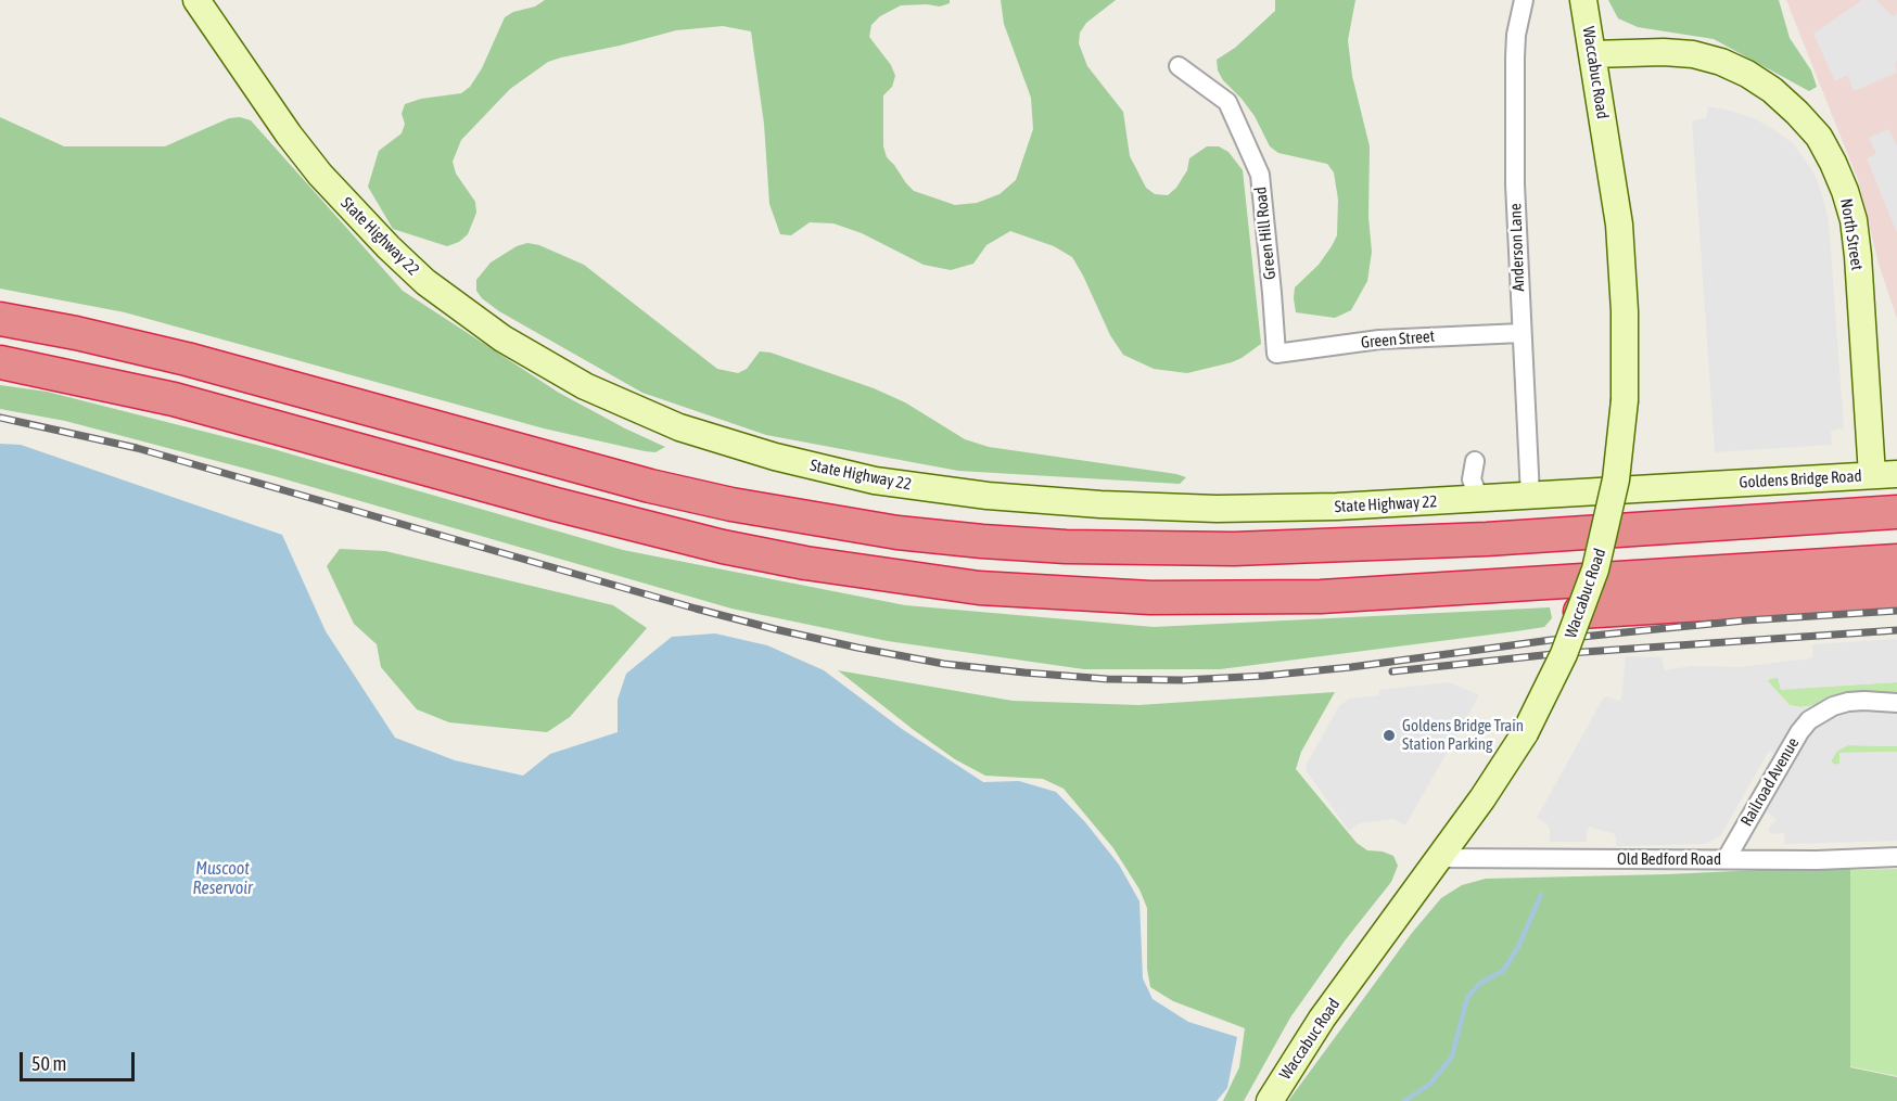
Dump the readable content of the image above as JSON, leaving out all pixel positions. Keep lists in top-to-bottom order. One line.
{"streets":{"main road":["Waccabuc Road","North Street","State Highway 22","Goldens Bridge Road"],"street":["Green Hill Road","Anderson Lane","Green Street","Railroad Avenue","Old Bedford Road"]},"crossings":[["Waccabuc Road","North Street"],["Waccabuc Road","Old Bedford Road"],["Green Hill Road","Green Street"],["North Street","Goldens Bridge Road"],["State Highway 22","Anderson Lane"],["State Highway 22","Goldens Bridge Road"],["Anderson Lane","Green Street"],["Railroad Avenue","Old Bedford Road"]],"water":["Muscoot Reservoir"],"places":["Goldens Bridge Train Station Parking"],"scale_bar":"50 m"}
